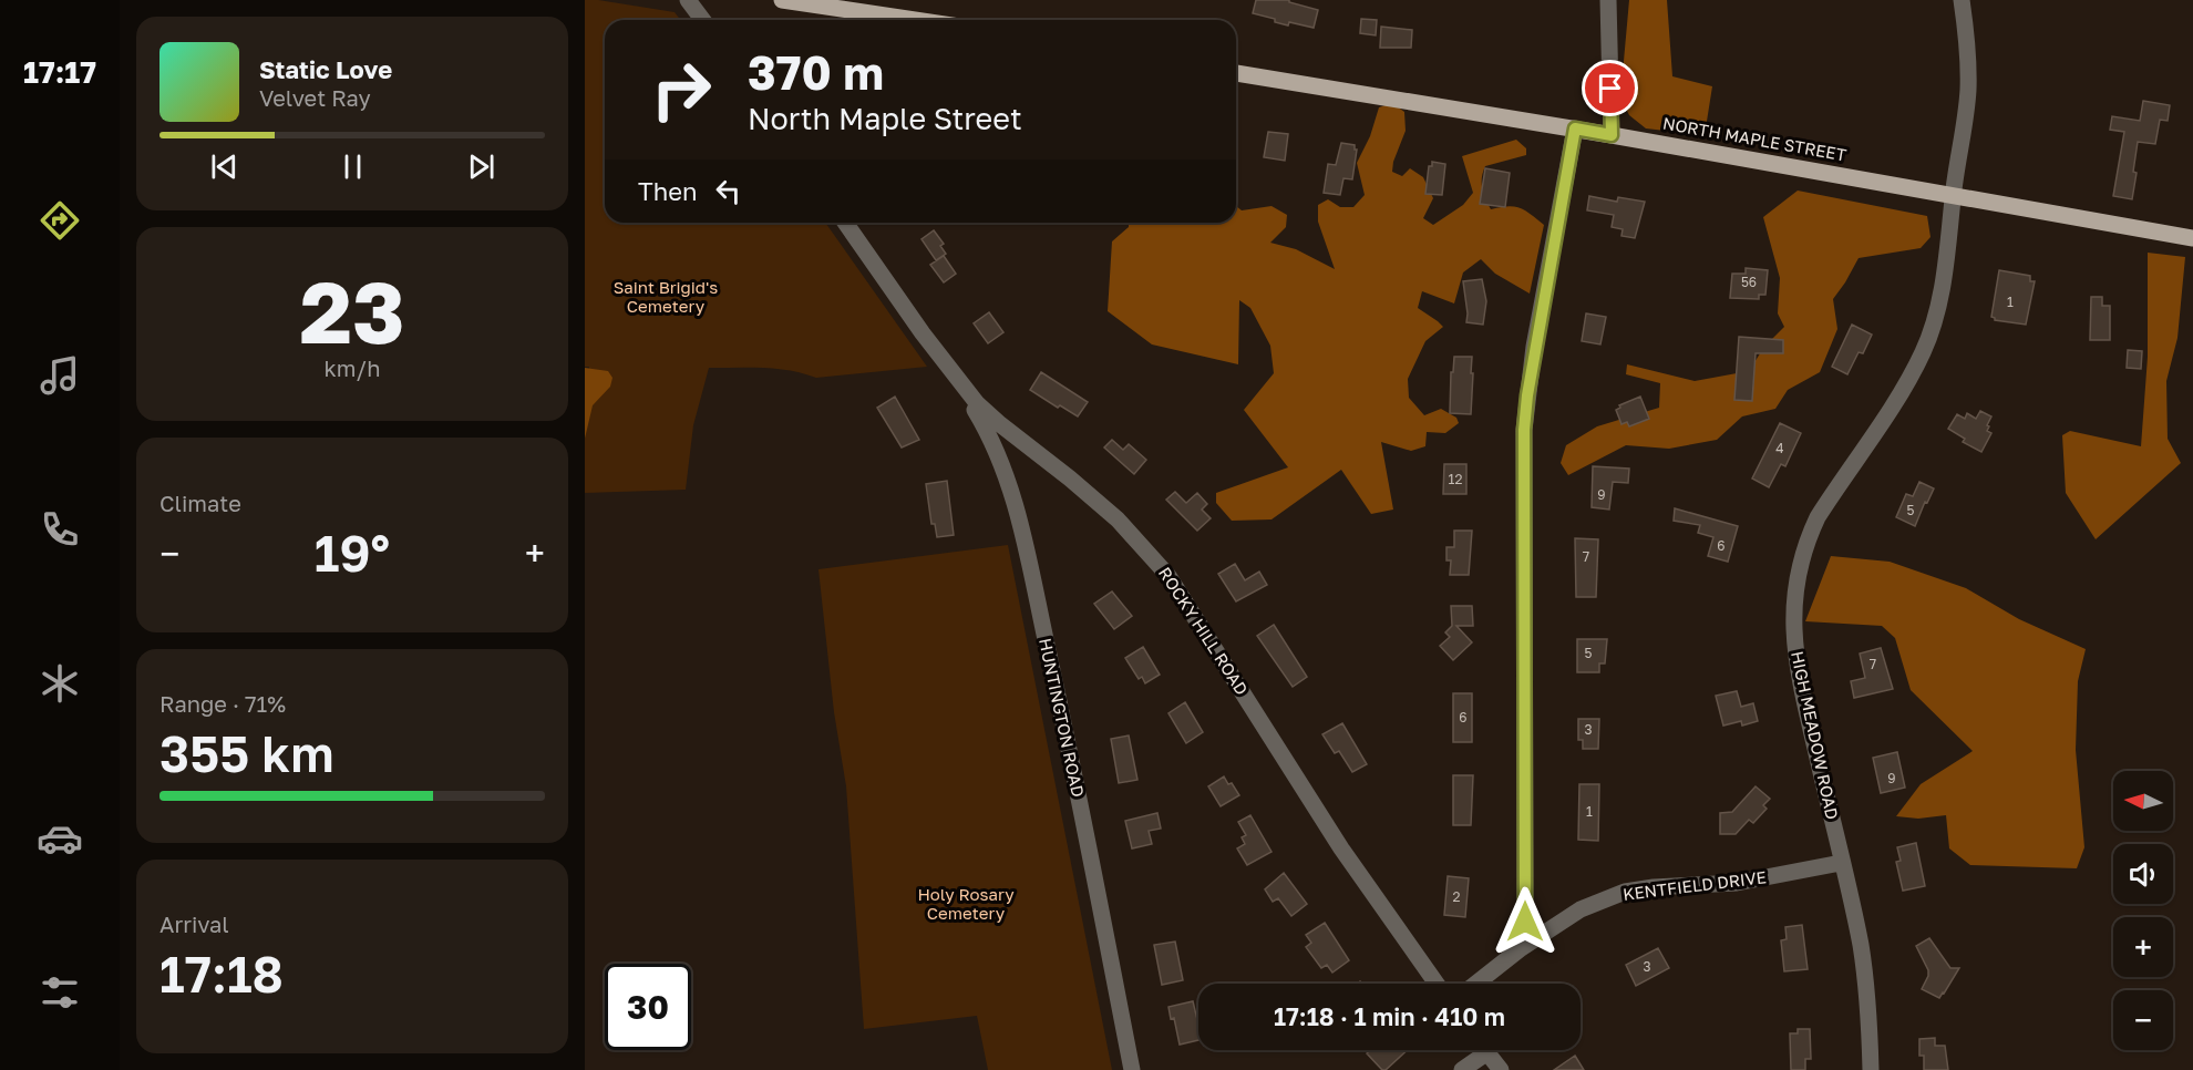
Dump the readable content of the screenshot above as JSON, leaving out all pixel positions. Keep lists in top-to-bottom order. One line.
{"streets":{"main road":["NORTH MAPLE STREET"],"street":["ROCKY HILL ROAD","HUNTINGTON ROAD","HIGH MEADOW ROAD","KENTFIELD DRIVE"]},"crossings":[["NORTH MAPLE STREET","HIGH MEADOW ROAD"],["ROCKY HILL ROAD","HUNTINGTON ROAD"],["HIGH MEADOW ROAD","KENTFIELD DRIVE"]],"parks":["Saint Brigid's Cemetery","Holy Rosary Cemetery"],"house_numbers":["56","1","4","12","9","5","6","7","5","7","6","3","9","1","2","3"],"north":"left","page":{"tabs":"17:17","turn":["370 m","North Maple Street"],"song":["Static Love","Velvet Ray"],"then":"Then","tile":[["23","km/h"],"Climate",["Range · 71%","355 km"],["Arrival","17:18"]],"heat":["−","19°","+"],"map_buttons":["+","−"],"limit":"30","trip":"17:18 · 1 min · 410 m"}}
